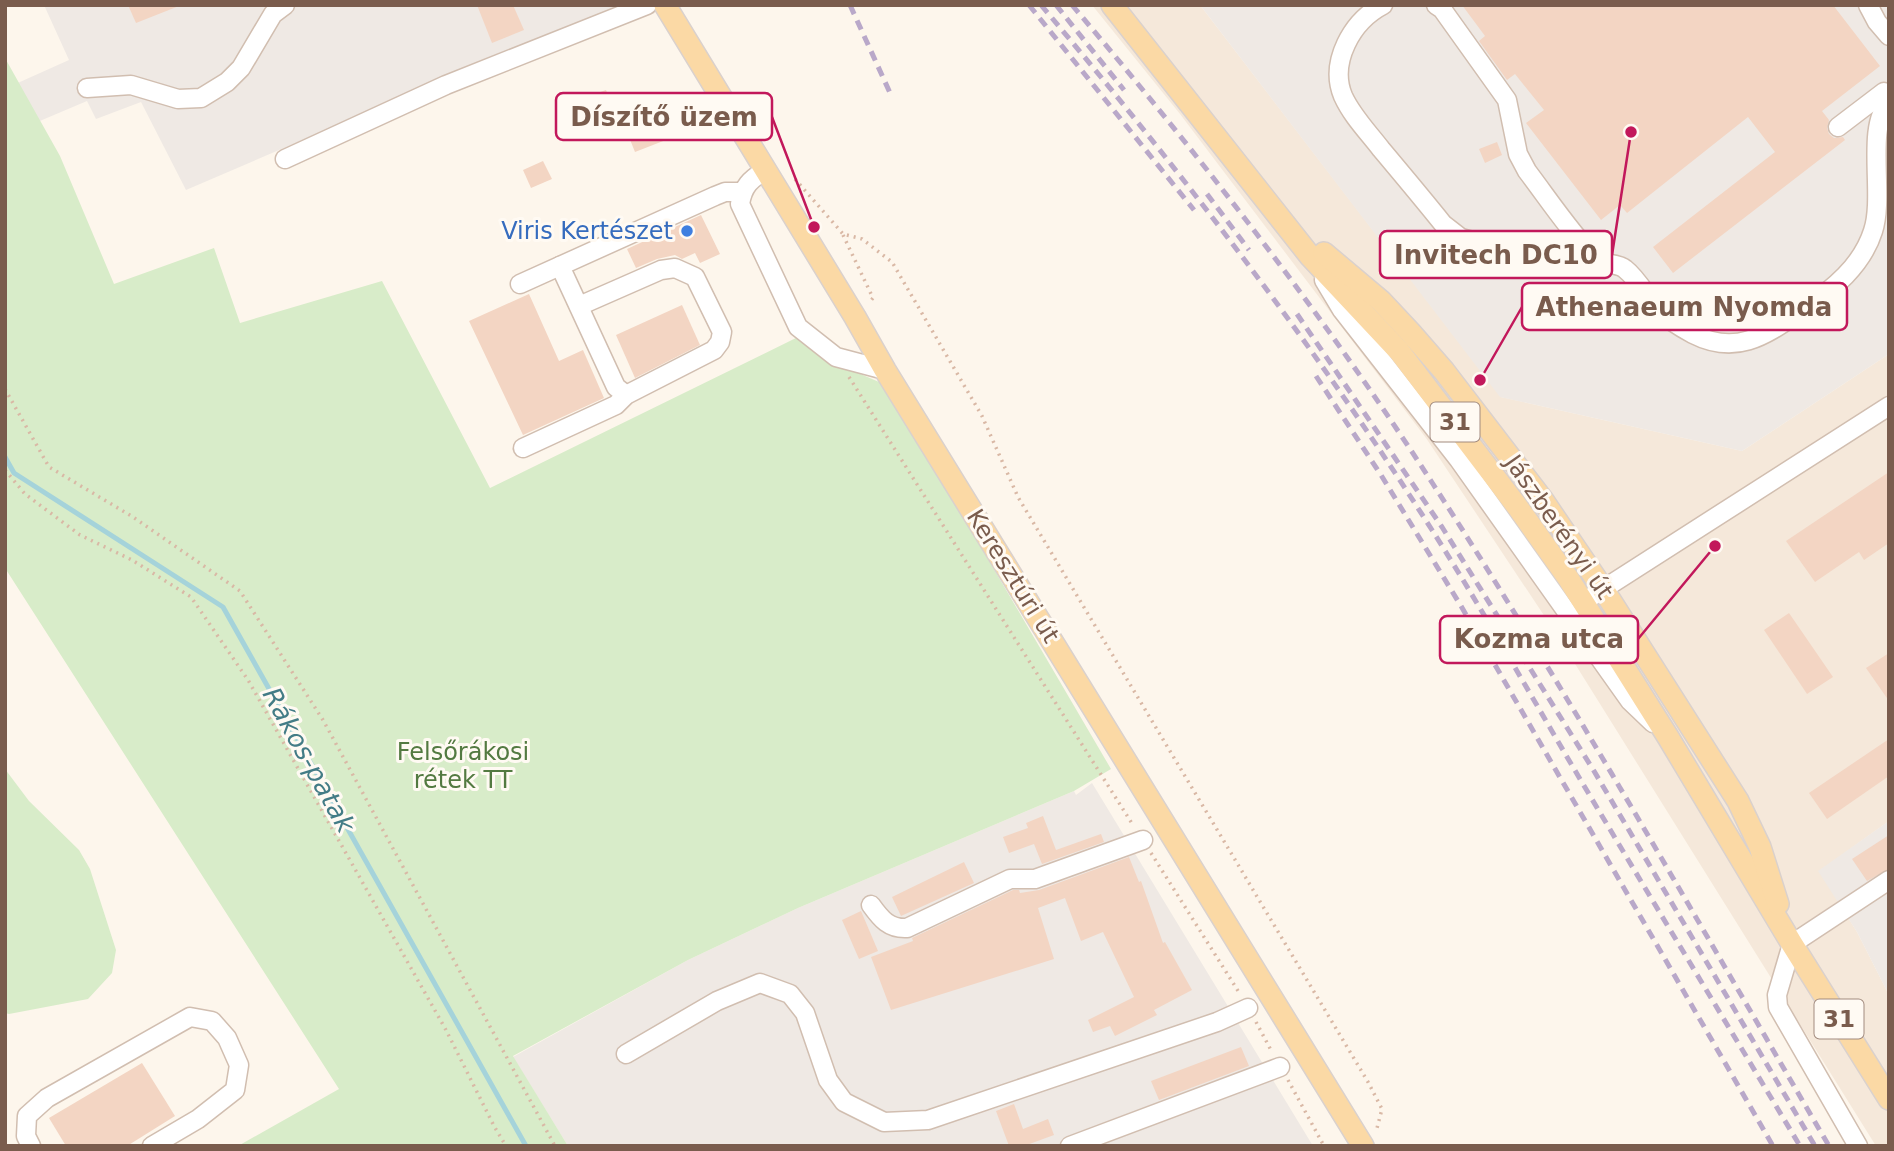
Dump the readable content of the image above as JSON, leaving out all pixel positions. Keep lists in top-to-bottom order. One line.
{"streets":{"main road":["31","Jászberényi út","Keresztúri út"]},"water":["Rákos-patak"],"parks":["Felsőrákosi rétek TT"],"places":["Invitech DC10","Díszítő üzem","Viris Kertészet","Athenaeum Nyomda","Kozma utca"]}
